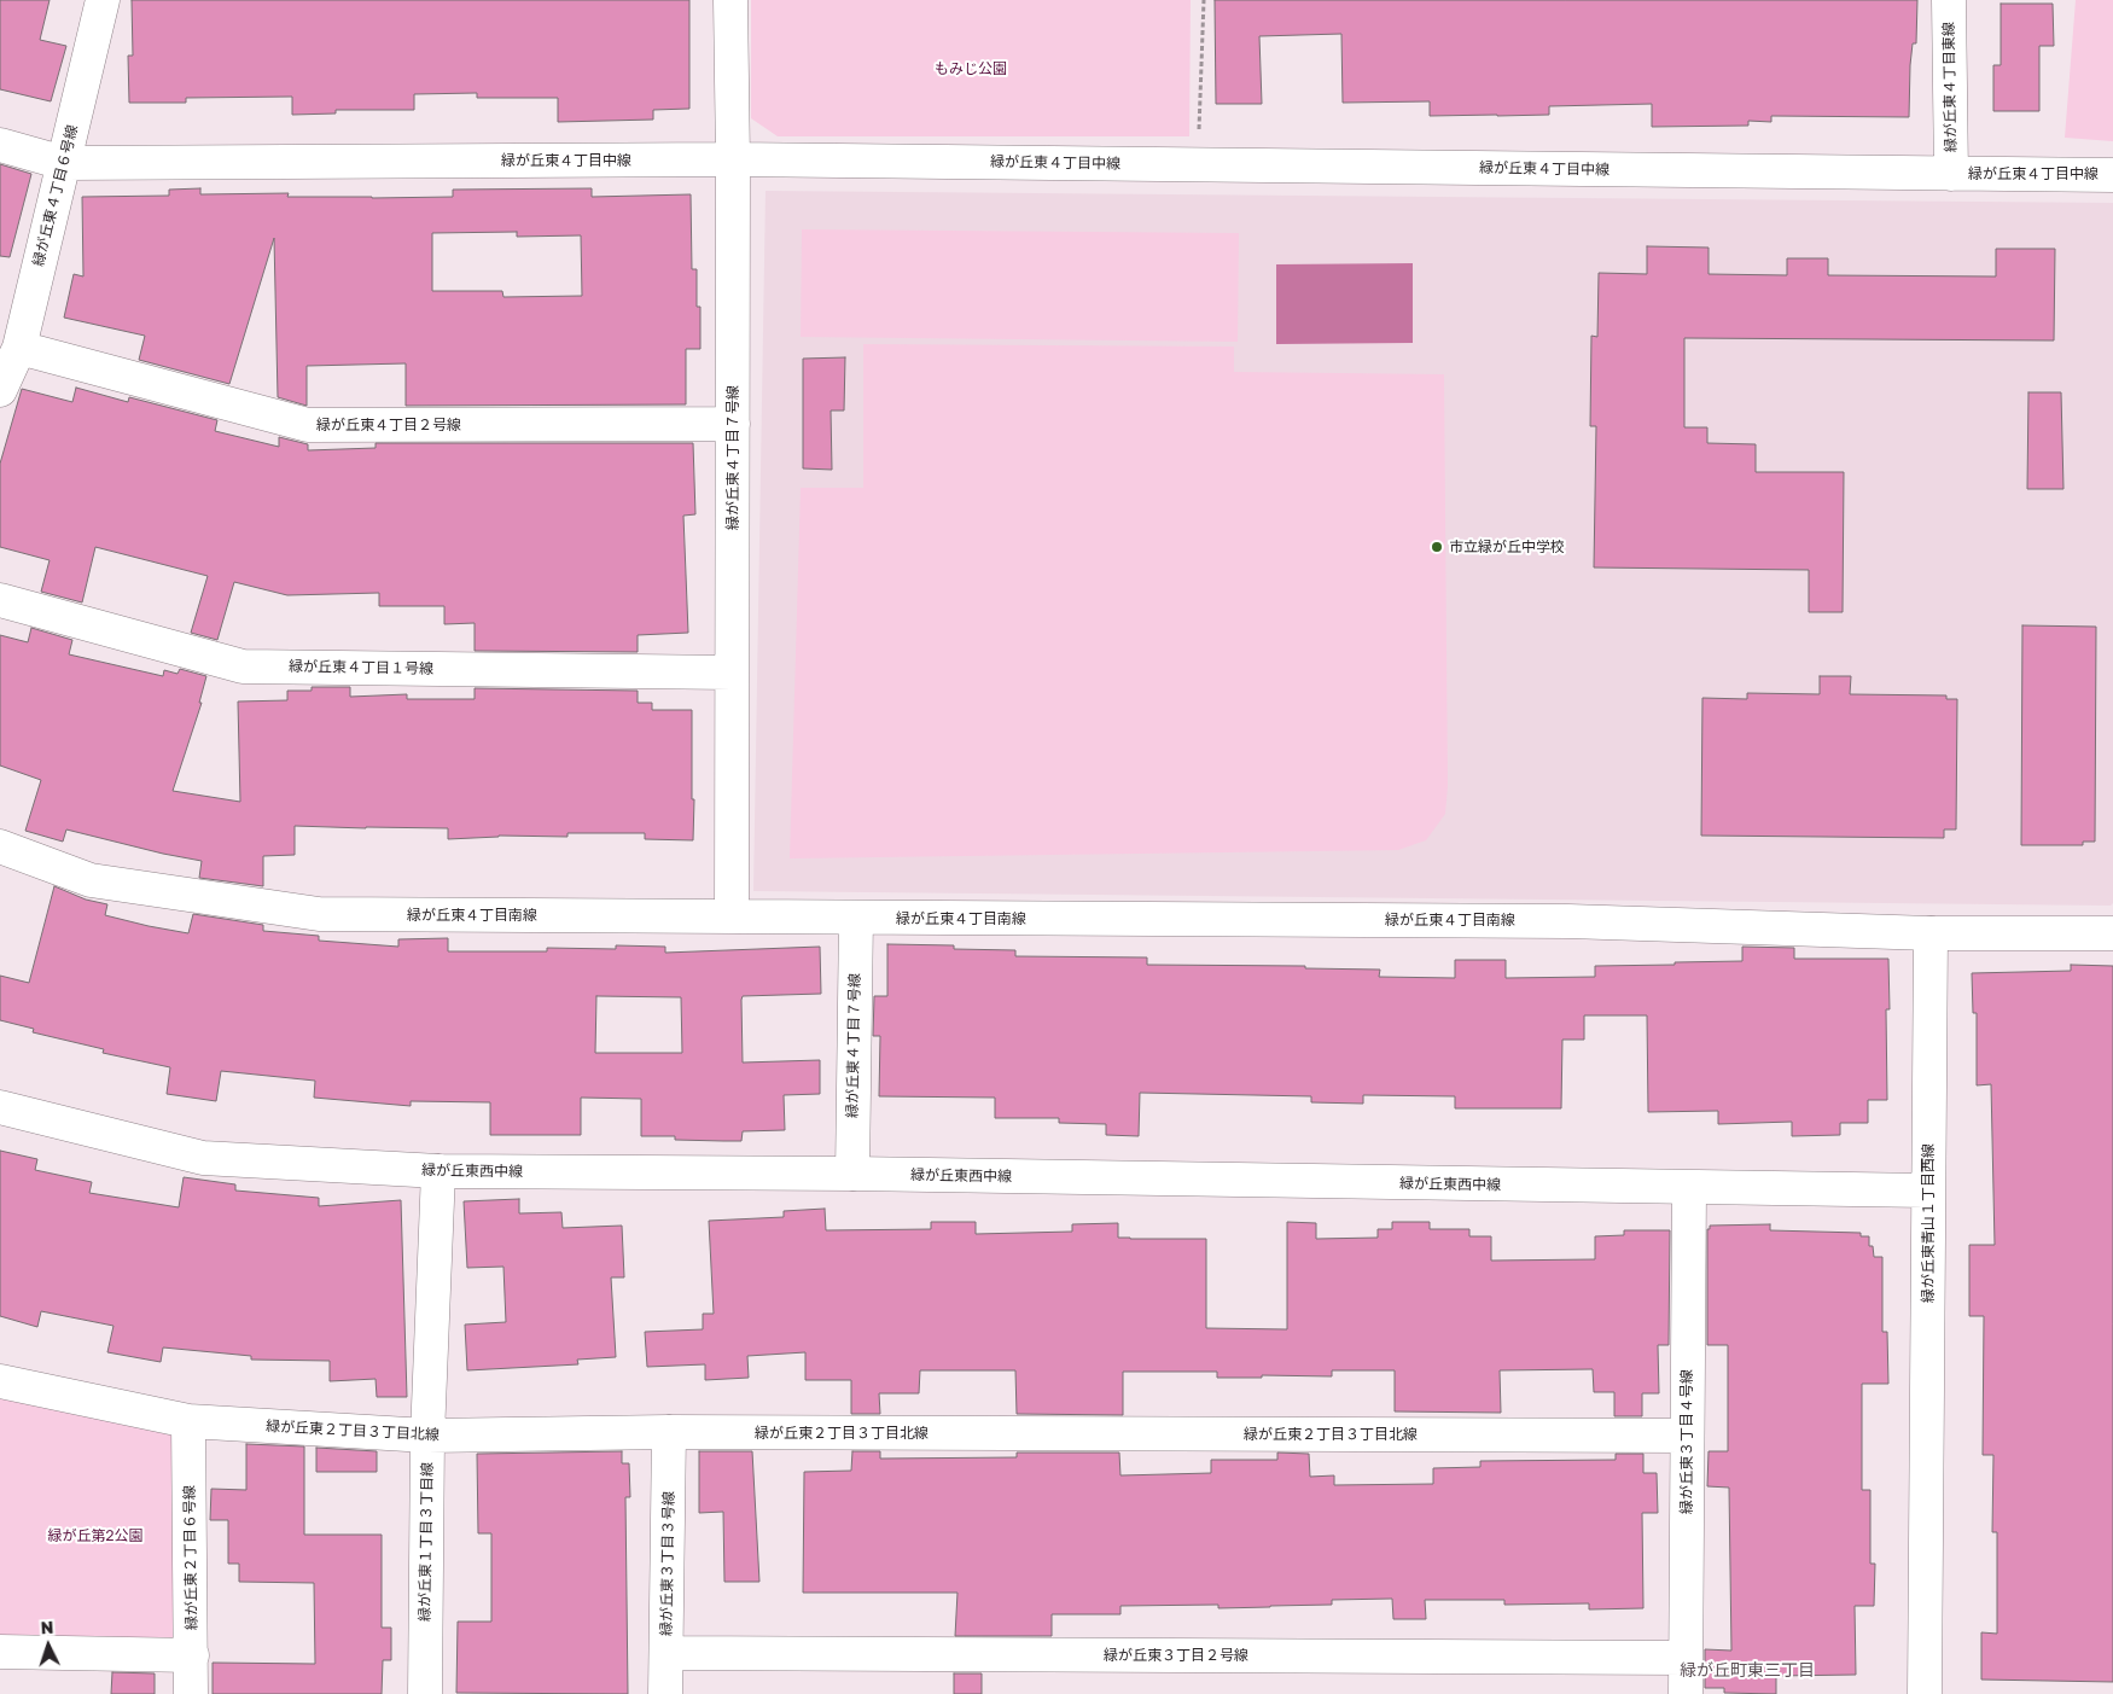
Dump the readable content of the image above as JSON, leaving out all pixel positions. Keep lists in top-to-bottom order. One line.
{"streets":{"street":["緑が丘東４丁目東線","緑が丘東４丁目中線","緑が丘東４丁目６号線","緑が丘東４丁目２号線","緑が丘東４丁目７号線","緑が丘東４丁目１号線","緑が丘東４丁目南線","緑が丘東西中線","緑が丘東青山１丁目西線","緑が丘東２丁目３丁目北線","緑が丘東３丁目４号線","緑が丘東１丁目３丁目線","緑が丘東２丁目６号線","緑が丘東３丁目３号線","緑が丘東３丁目２号線"]},"crossings":[["緑が丘東４丁目東線","緑が丘東４丁目中線"],["緑が丘東４丁目中線","緑が丘東４丁目６号線"],["緑が丘東４丁目中線","緑が丘東４丁目７号線"],["緑が丘東４丁目６号線","緑が丘東４丁目２号線"],["緑が丘東４丁目２号線","緑が丘東４丁目７号線"],["緑が丘東４丁目７号線","緑が丘東４丁目１号線"],["緑が丘東４丁目７号線","緑が丘東４丁目南線"],["緑が丘東４丁目７号線","緑が丘東西中線"],["緑が丘東４丁目南線","緑が丘東青山１丁目西線"],["緑が丘東西中線","緑が丘東青山１丁目西線"],["緑が丘東西中線","緑が丘東３丁目４号線"],["緑が丘東西中線","緑が丘東１丁目３丁目線"],["緑が丘東２丁目３丁目北線","緑が丘東３丁目４号線"],["緑が丘東２丁目３丁目北線","緑が丘東１丁目３丁目線"],["緑が丘東２丁目３丁目北線","緑が丘東２丁目６号線"],["緑が丘東２丁目３丁目北線","緑が丘東３丁目３号線"],["緑が丘東３丁目４号線","緑が丘東３丁目２号線"],["緑が丘東３丁目３号線","緑が丘東３丁目２号線"]],"districts":["緑が丘町東三丁目"],"parks":["もみじ公園","緑が丘第2公園"],"places":["市立緑が丘中学校"],"north":"top"}
